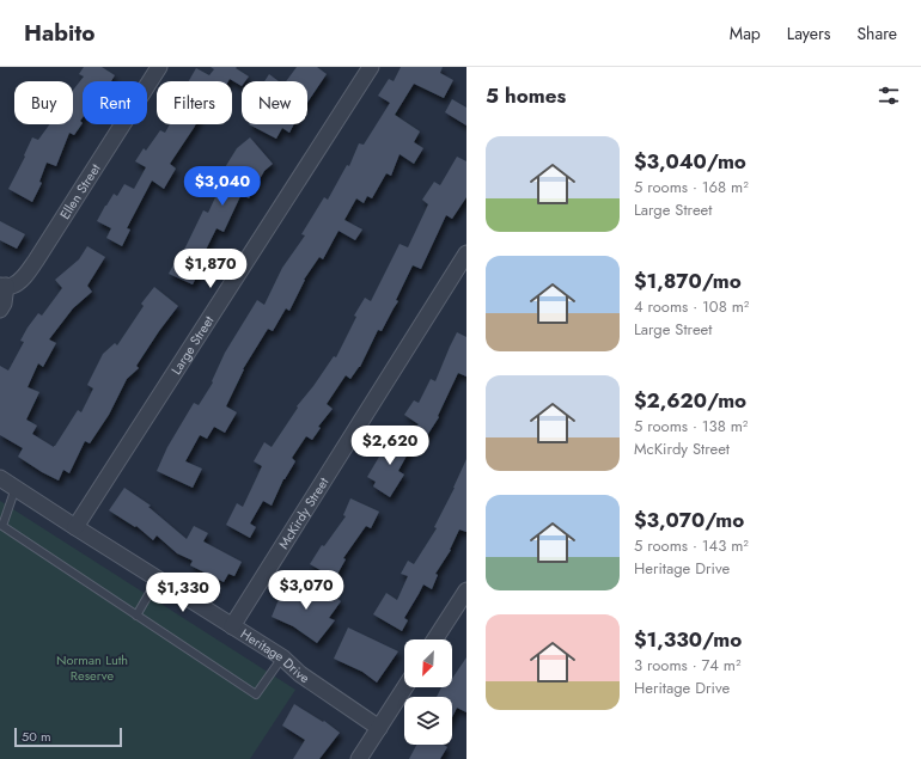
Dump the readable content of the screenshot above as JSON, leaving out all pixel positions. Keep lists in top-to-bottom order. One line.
{"streets":{"street":["Ellen Street","Large Street","McKirdy Street","Heritage Drive"]},"crossings":[["Large Street","Heritage Drive"],["McKirdy Street","Heritage Drive"]],"parks":["Norman Luth Reserve"],"scale_bar":"50 m","north":"bottom left","page":{"header":"Habito","nav":["Map","Layers","Share"],"heading":"5 homes","chip":["Buy","Rent","Filters","New"],"list":[{"name":"$3,040/mo","note":"5 rooms · 168 m² · Large Street"},{"name":"$1,870/mo","note":"4 rooms · 108 m² · Large Street"},{"name":"$2,620/mo","note":"5 rooms · 138 m² · McKirdy Street"},{"name":"$3,070/mo","note":"5 rooms · 143 m² · Heritage Drive"},{"name":"$1,330/mo","note":"3 rooms · 74 m² · Heritage Drive"}],"price":["$3,040","$1,870","$2,620","$3,070","$1,330"],"scale":"50 m"}}
